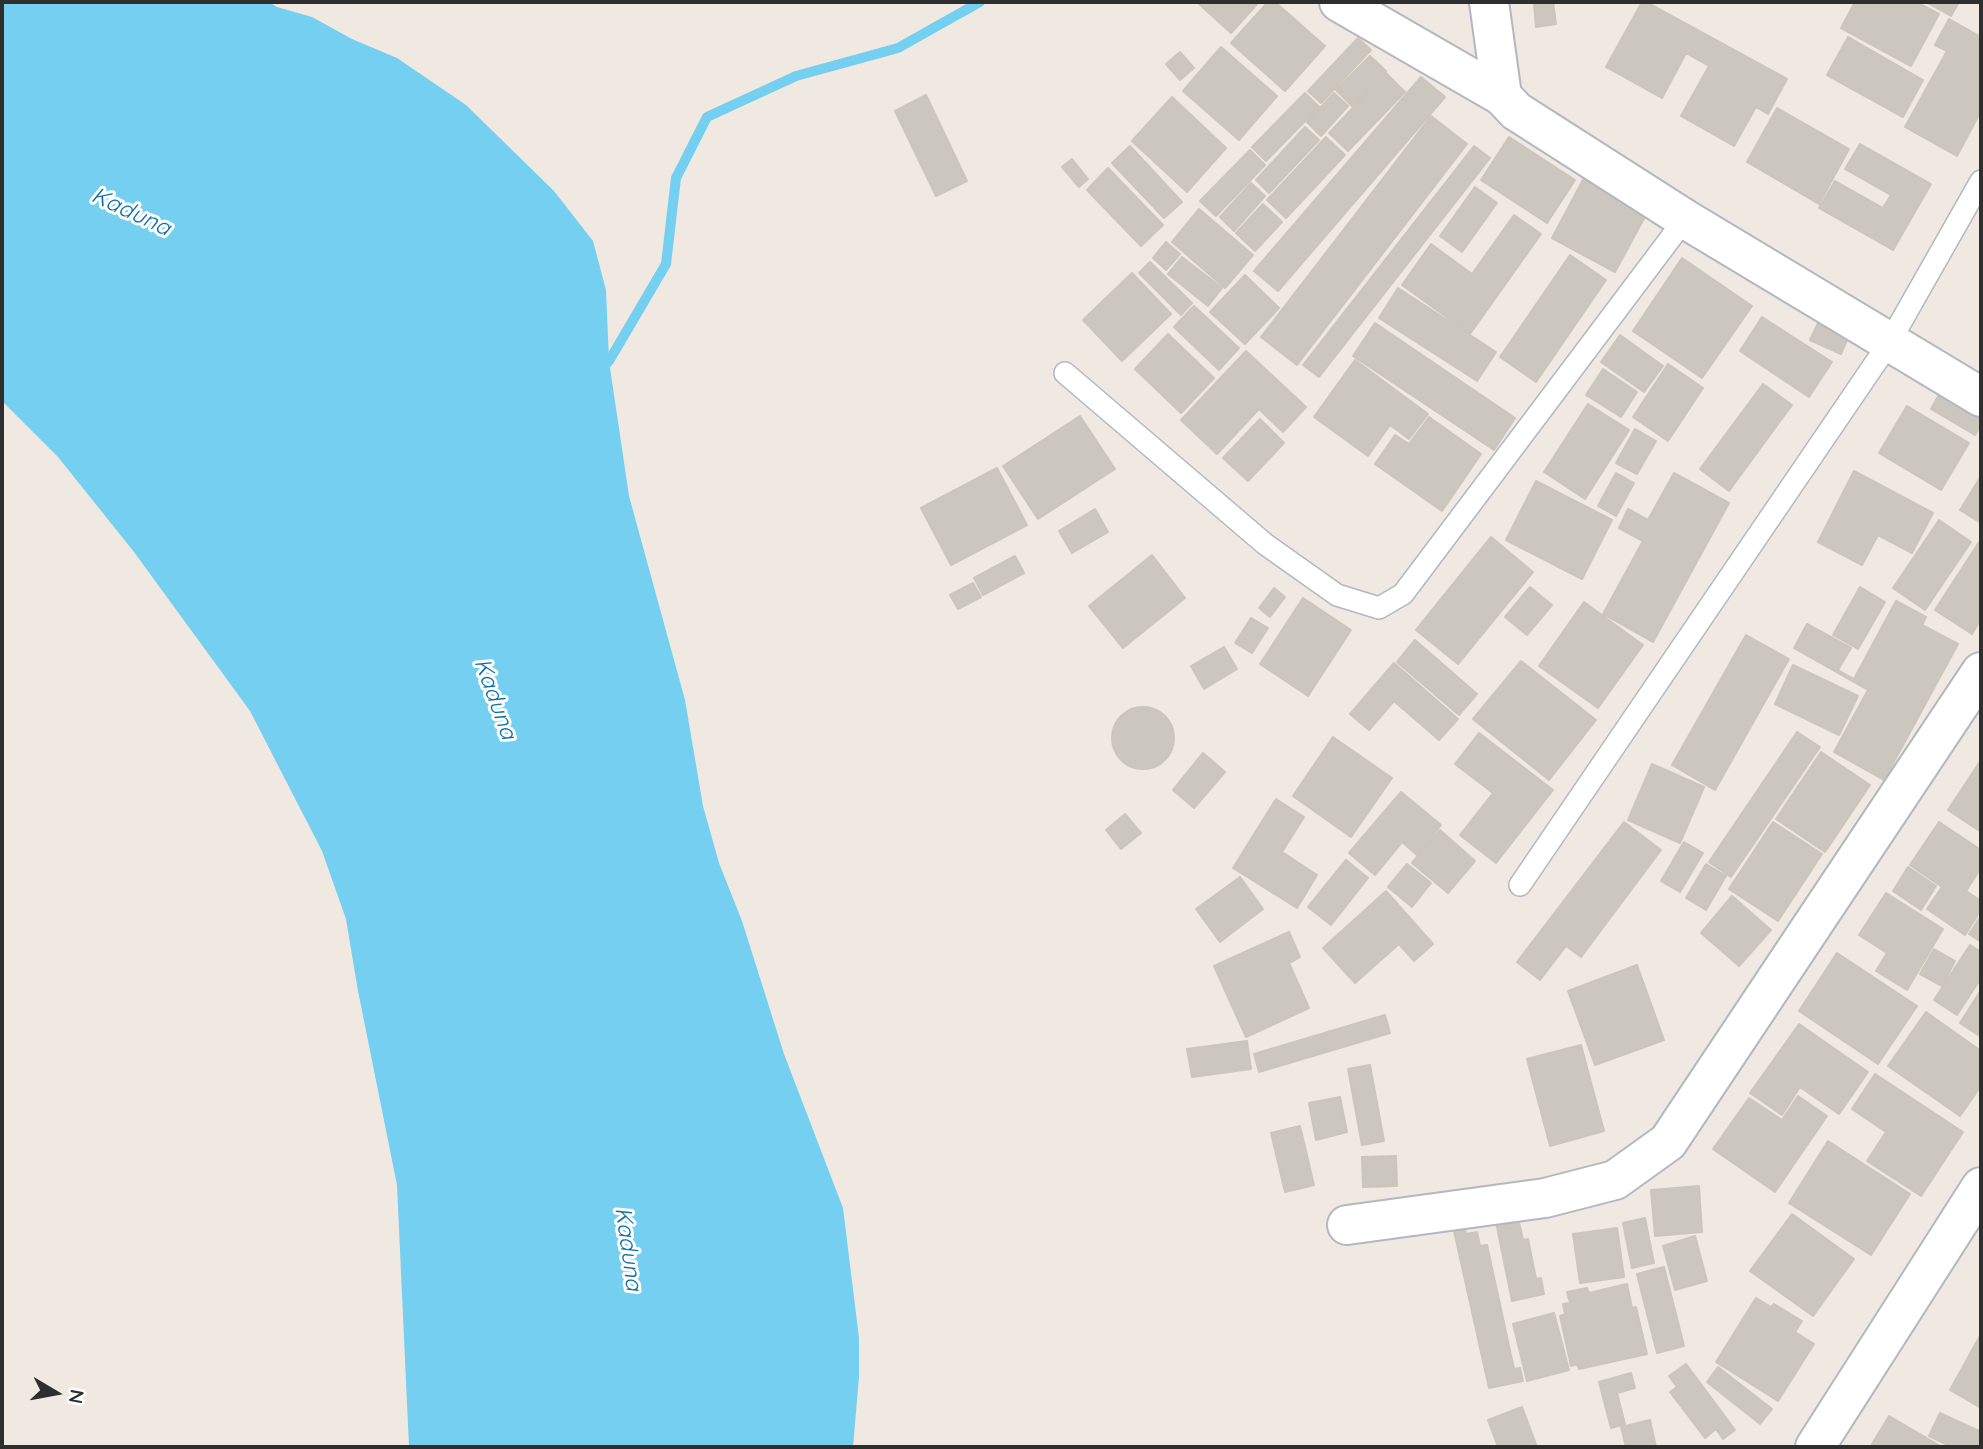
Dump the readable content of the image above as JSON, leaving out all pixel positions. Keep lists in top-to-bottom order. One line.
{"water":["Kaduna"],"north":"right"}
